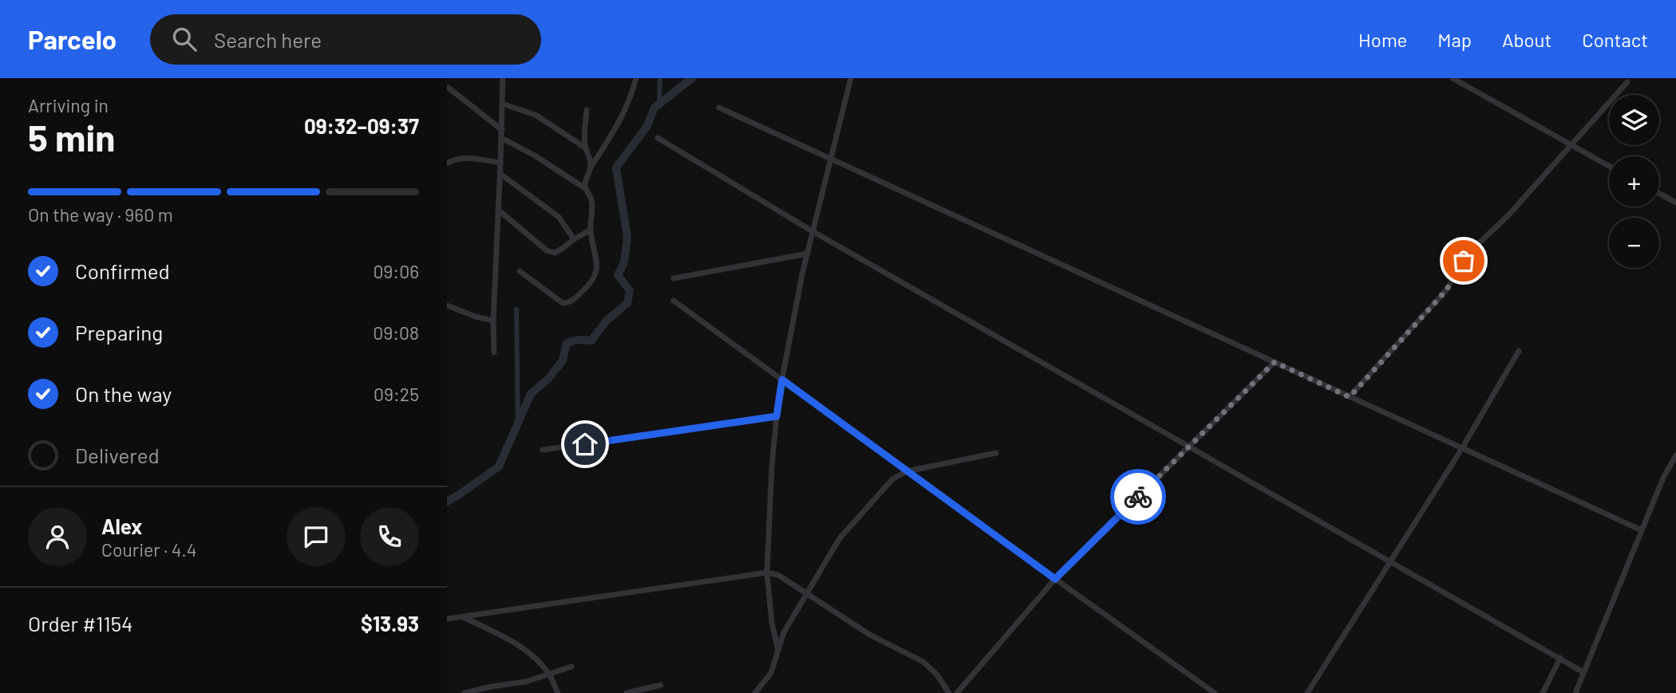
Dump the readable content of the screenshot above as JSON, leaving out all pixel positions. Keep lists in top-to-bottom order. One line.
{"page":{"header":"Parcelo","search":"Search here","nav":["Home","Map","About","Contact"],"heading":["5 min","Arriving in","09:32–09:37"],"panel":["Alex","Courier · 4.4","Order #1154","$13.93"],"map_buttons":["+","−"],"bar":"On the way · 960 m","list":[["Confirmed","09:06"],["Preparing","09:08"],["On the way","09:25"],"Delivered"]}}
